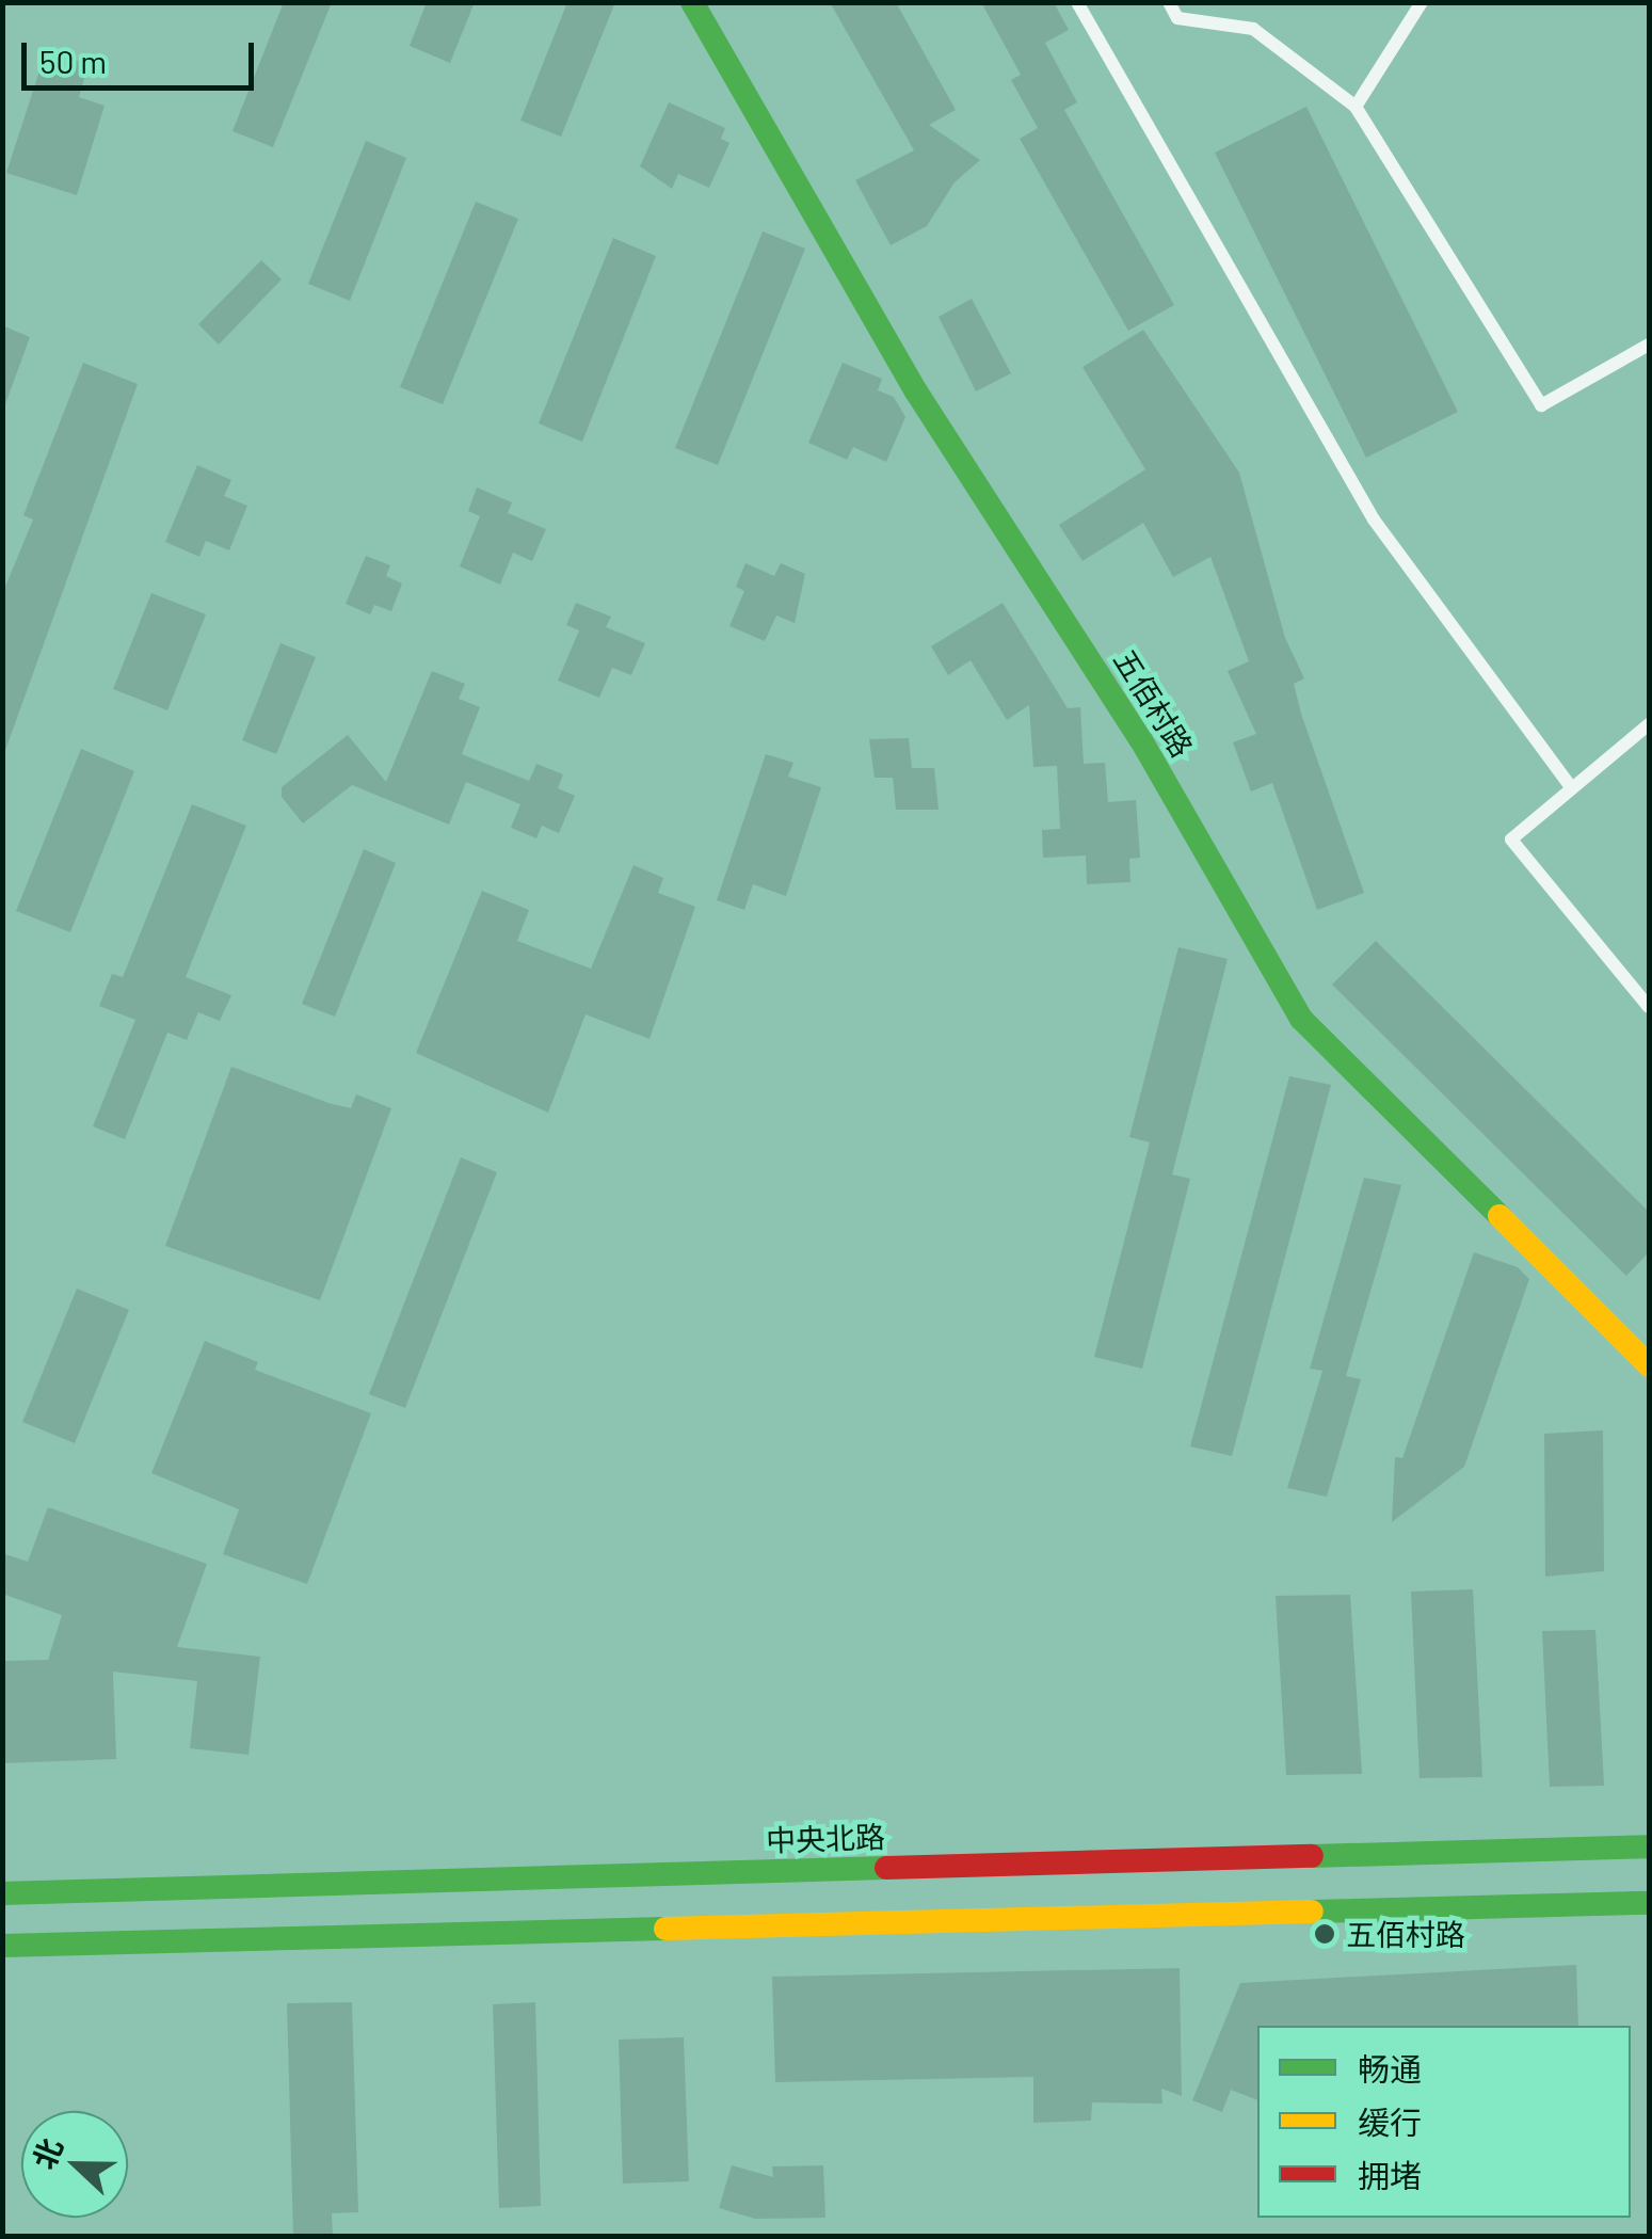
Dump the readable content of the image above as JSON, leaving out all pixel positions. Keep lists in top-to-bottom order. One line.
{"streets":{"main road":["五佰村路","中央北路"]},"places":["五佰村路"],"legend":["畅通","缓行","拥堵"],"scale_bar":"50 m","north":"left"}
